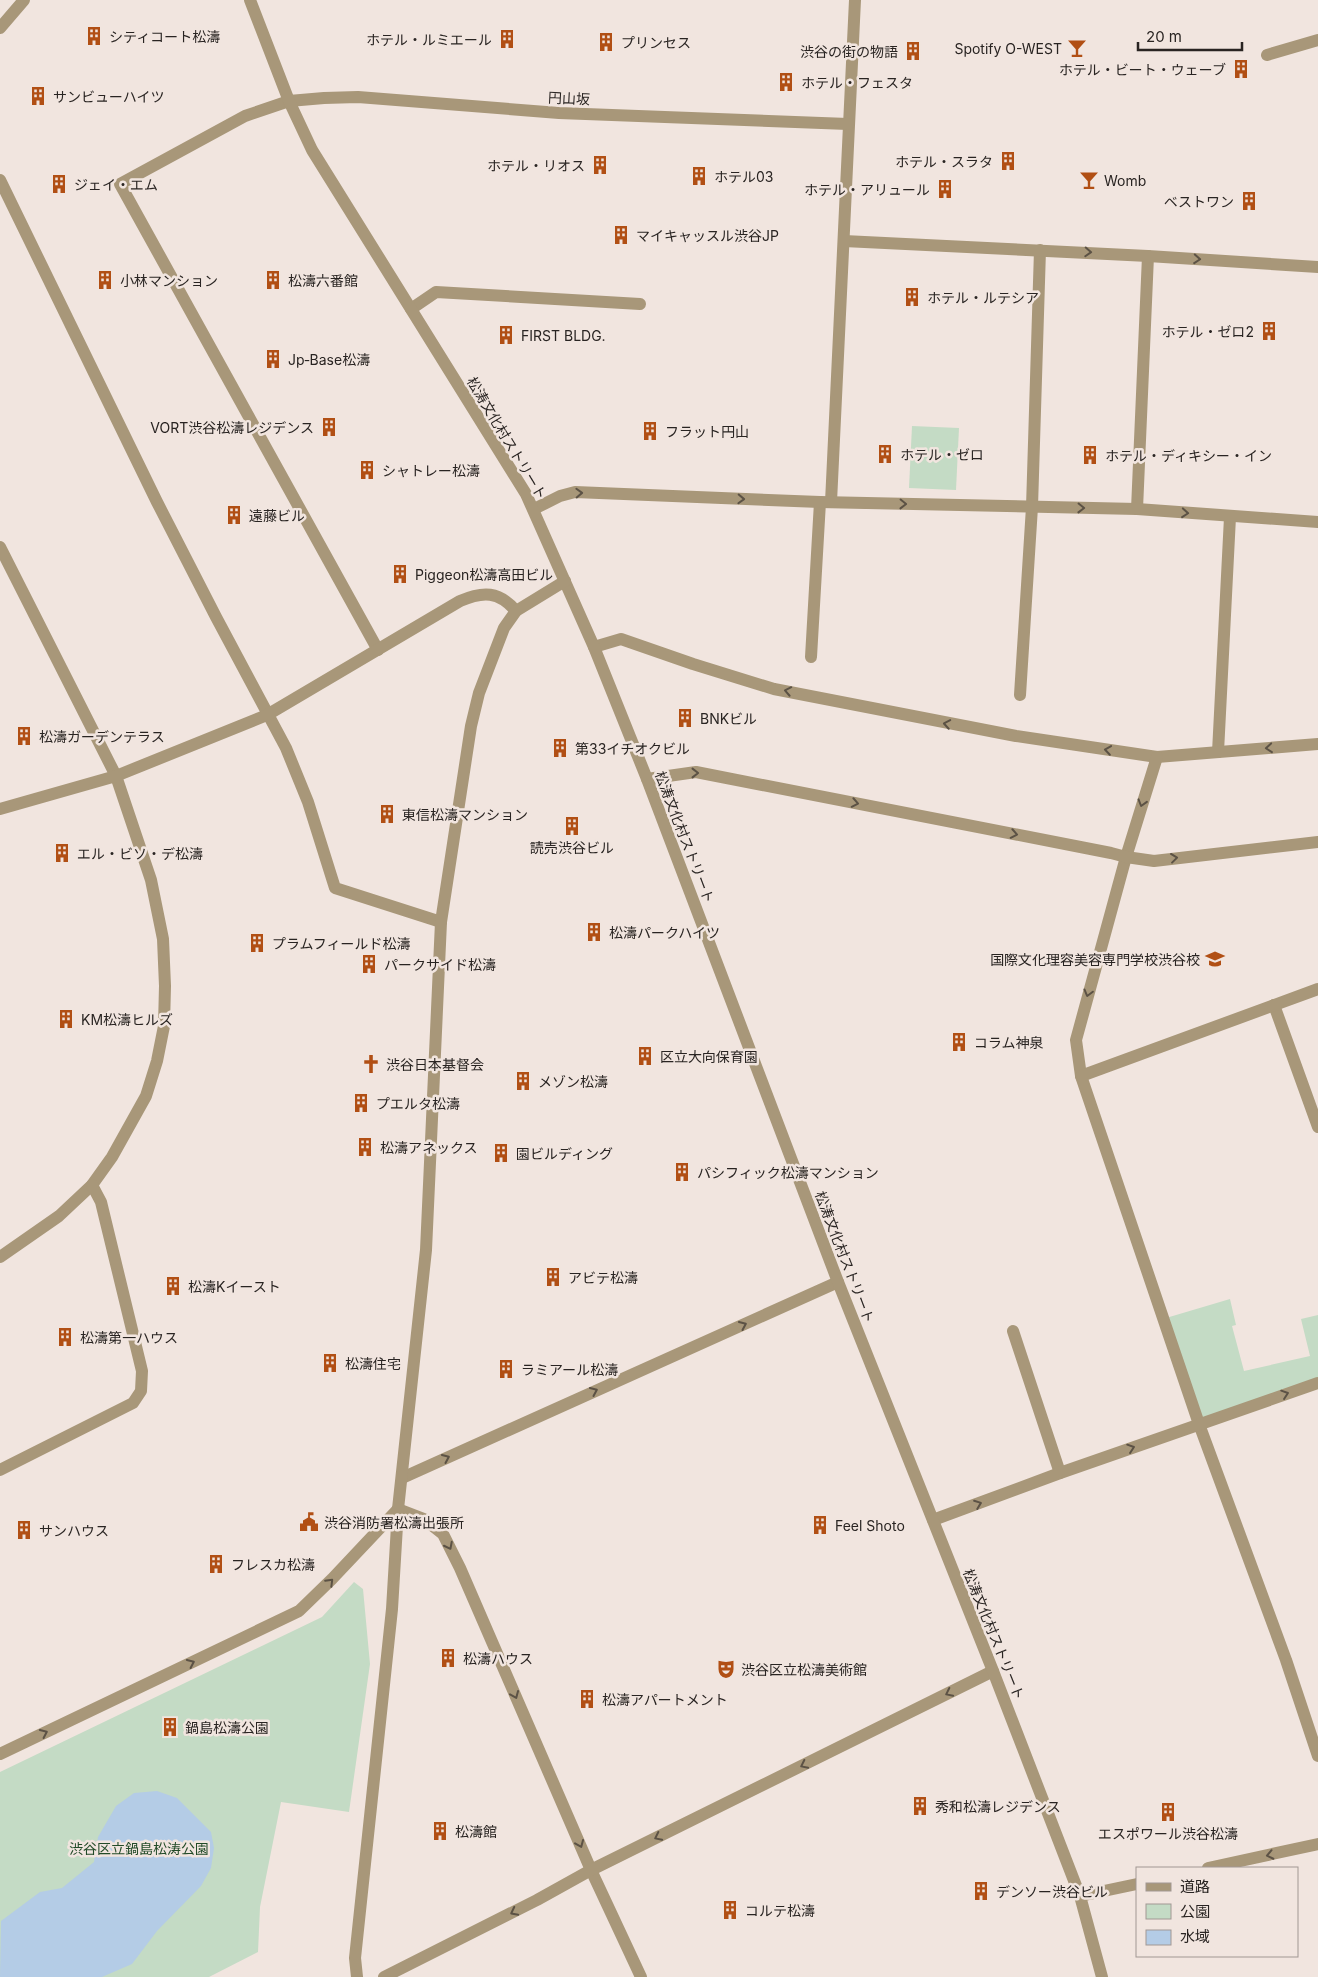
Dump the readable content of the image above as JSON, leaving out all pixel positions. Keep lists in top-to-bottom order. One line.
{"streets":{"street":["円山坂","松涛文化村ストリート"]},"crossings":[["円山坂","松涛文化村ストリート"]],"parks":["渋谷区立鍋島松涛公園"],"places":{"building":["シティコート松濤","ホテル・ルミエール","プリンセス","渋谷の街の物語","ホテル・ビート・ウェーブ","ホテル・フェスタ","サンビューハイツ","ホテル・スラタ","ホテル・リオス","ホテル03","ジェイ・エム","ホテル・アリュール","ベストワン","マイキャッスル渋谷JP","小林マンション","松濤六番館","ホテル・ルテシア","ホテル・ゼロ2","FIRST BLDG.","Jp‐Base松濤","VORT渋谷松濤レジデンス","フラット円山","ホテル・ゼロ","ホテル・ディキシー・イン","シャトレー松濤","遠藤ビル","Piggeon松濤高田ビル","BNKビル","松濤ガーデンテラス","第33イチオクビル","東信松濤マンション","読売渋谷ビル","エル・ビソ・デ松濤","松濤パークハイツ","プラムフィールド松濤","パークサイド松濤","KM松濤ヒルズ","コラム神泉","区立大向保育園","メゾン松濤","プエルタ松濤","松濤アネックス","園ビルディング","パシフィック松濤マンション","アビテ松濤","松濤Kイースト","松濤第一ハウス","松濤住宅","ラミアール松濤","Feel Shoto","サンハウス","フレスカ松濤","松濤ハウス","松濤アパートメント","鍋島松濤公園","秀和松濤レジデンス","エスポワール渋谷松濤","松濤館","デンソー渋谷ビル","コルテ松濤"],"bar":["Spotify O-WEST","Womb"],"school or university":["国際文化理容美容専門学校渋谷校"],"church":["渋谷日本基督会"],"public building":["渋谷消防署松濤出張所"],"theatre":["渋谷区立松濤美術館"]},"legend":["道路","公園","水域"],"scale_bar":"20 m"}
